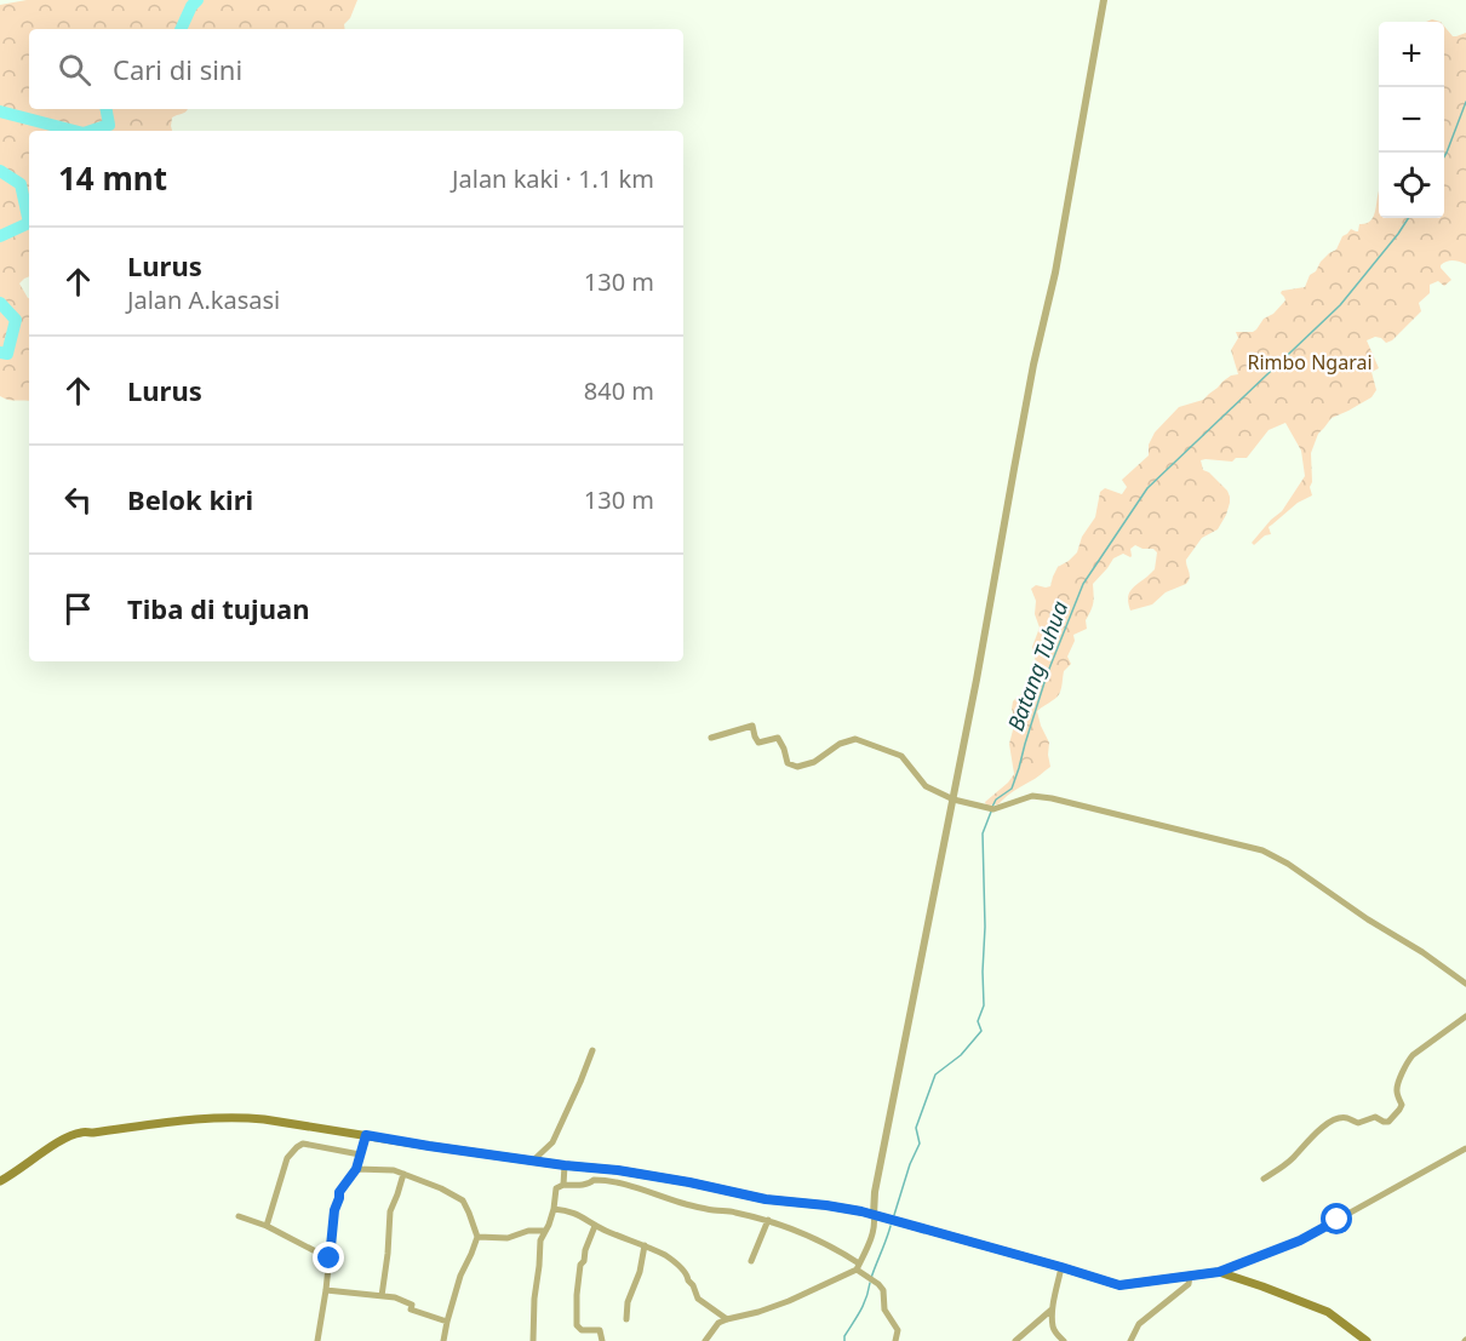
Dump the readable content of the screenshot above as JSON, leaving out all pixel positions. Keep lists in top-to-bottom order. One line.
{"water":["Batang Tuhua"],"parks":["Rimbo Ngarai"],"page":{"map_buttons":["+","−"],"search":"Cari di sini","heading":["14 mnt","Jalan kaki · 1.1 km"],"list":[["Lurus","Jalan A.kasasi","130 m"],["Lurus","840 m"],["Belok kiri","130 m"],"Tiba di tujuan"]}}
